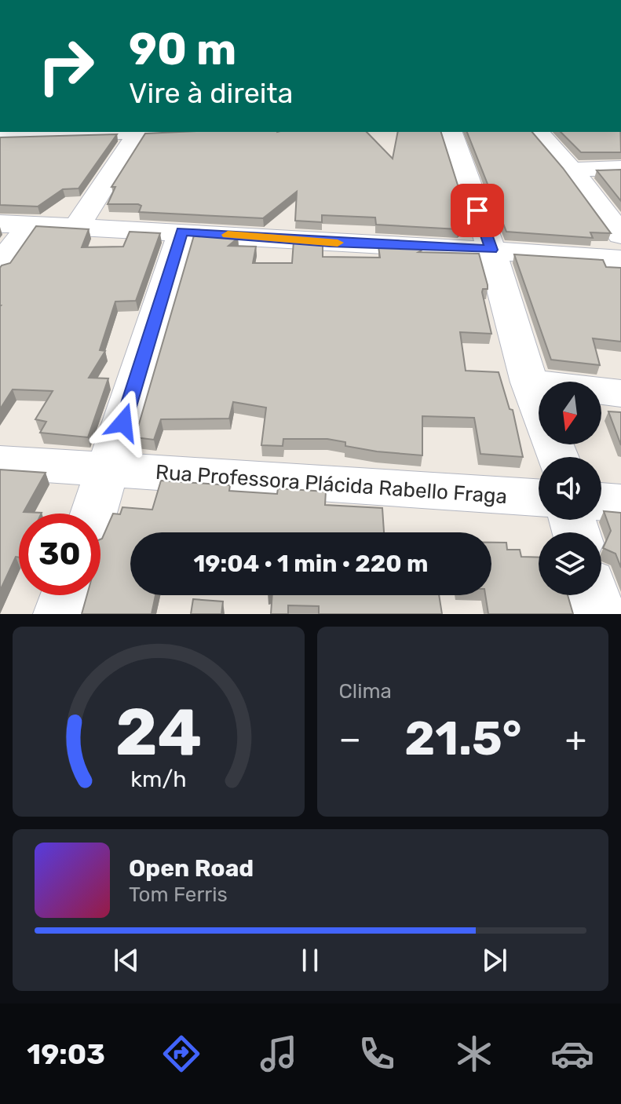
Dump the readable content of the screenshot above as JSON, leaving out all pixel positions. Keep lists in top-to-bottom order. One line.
{"streets":{"street":["Rua Professora Plácida Rabello Fraga"]},"north":"bottom","page":{"turn":["90 m","Vire à direita"],"limit":"30","trip":"19:04 · 1 min · 220 m","tile":"Clima","heat":["−","21.5°","+"],"song":["Open Road","Tom Ferris"],"tabs":"19:03","gauge":["24","km/h"]}}
